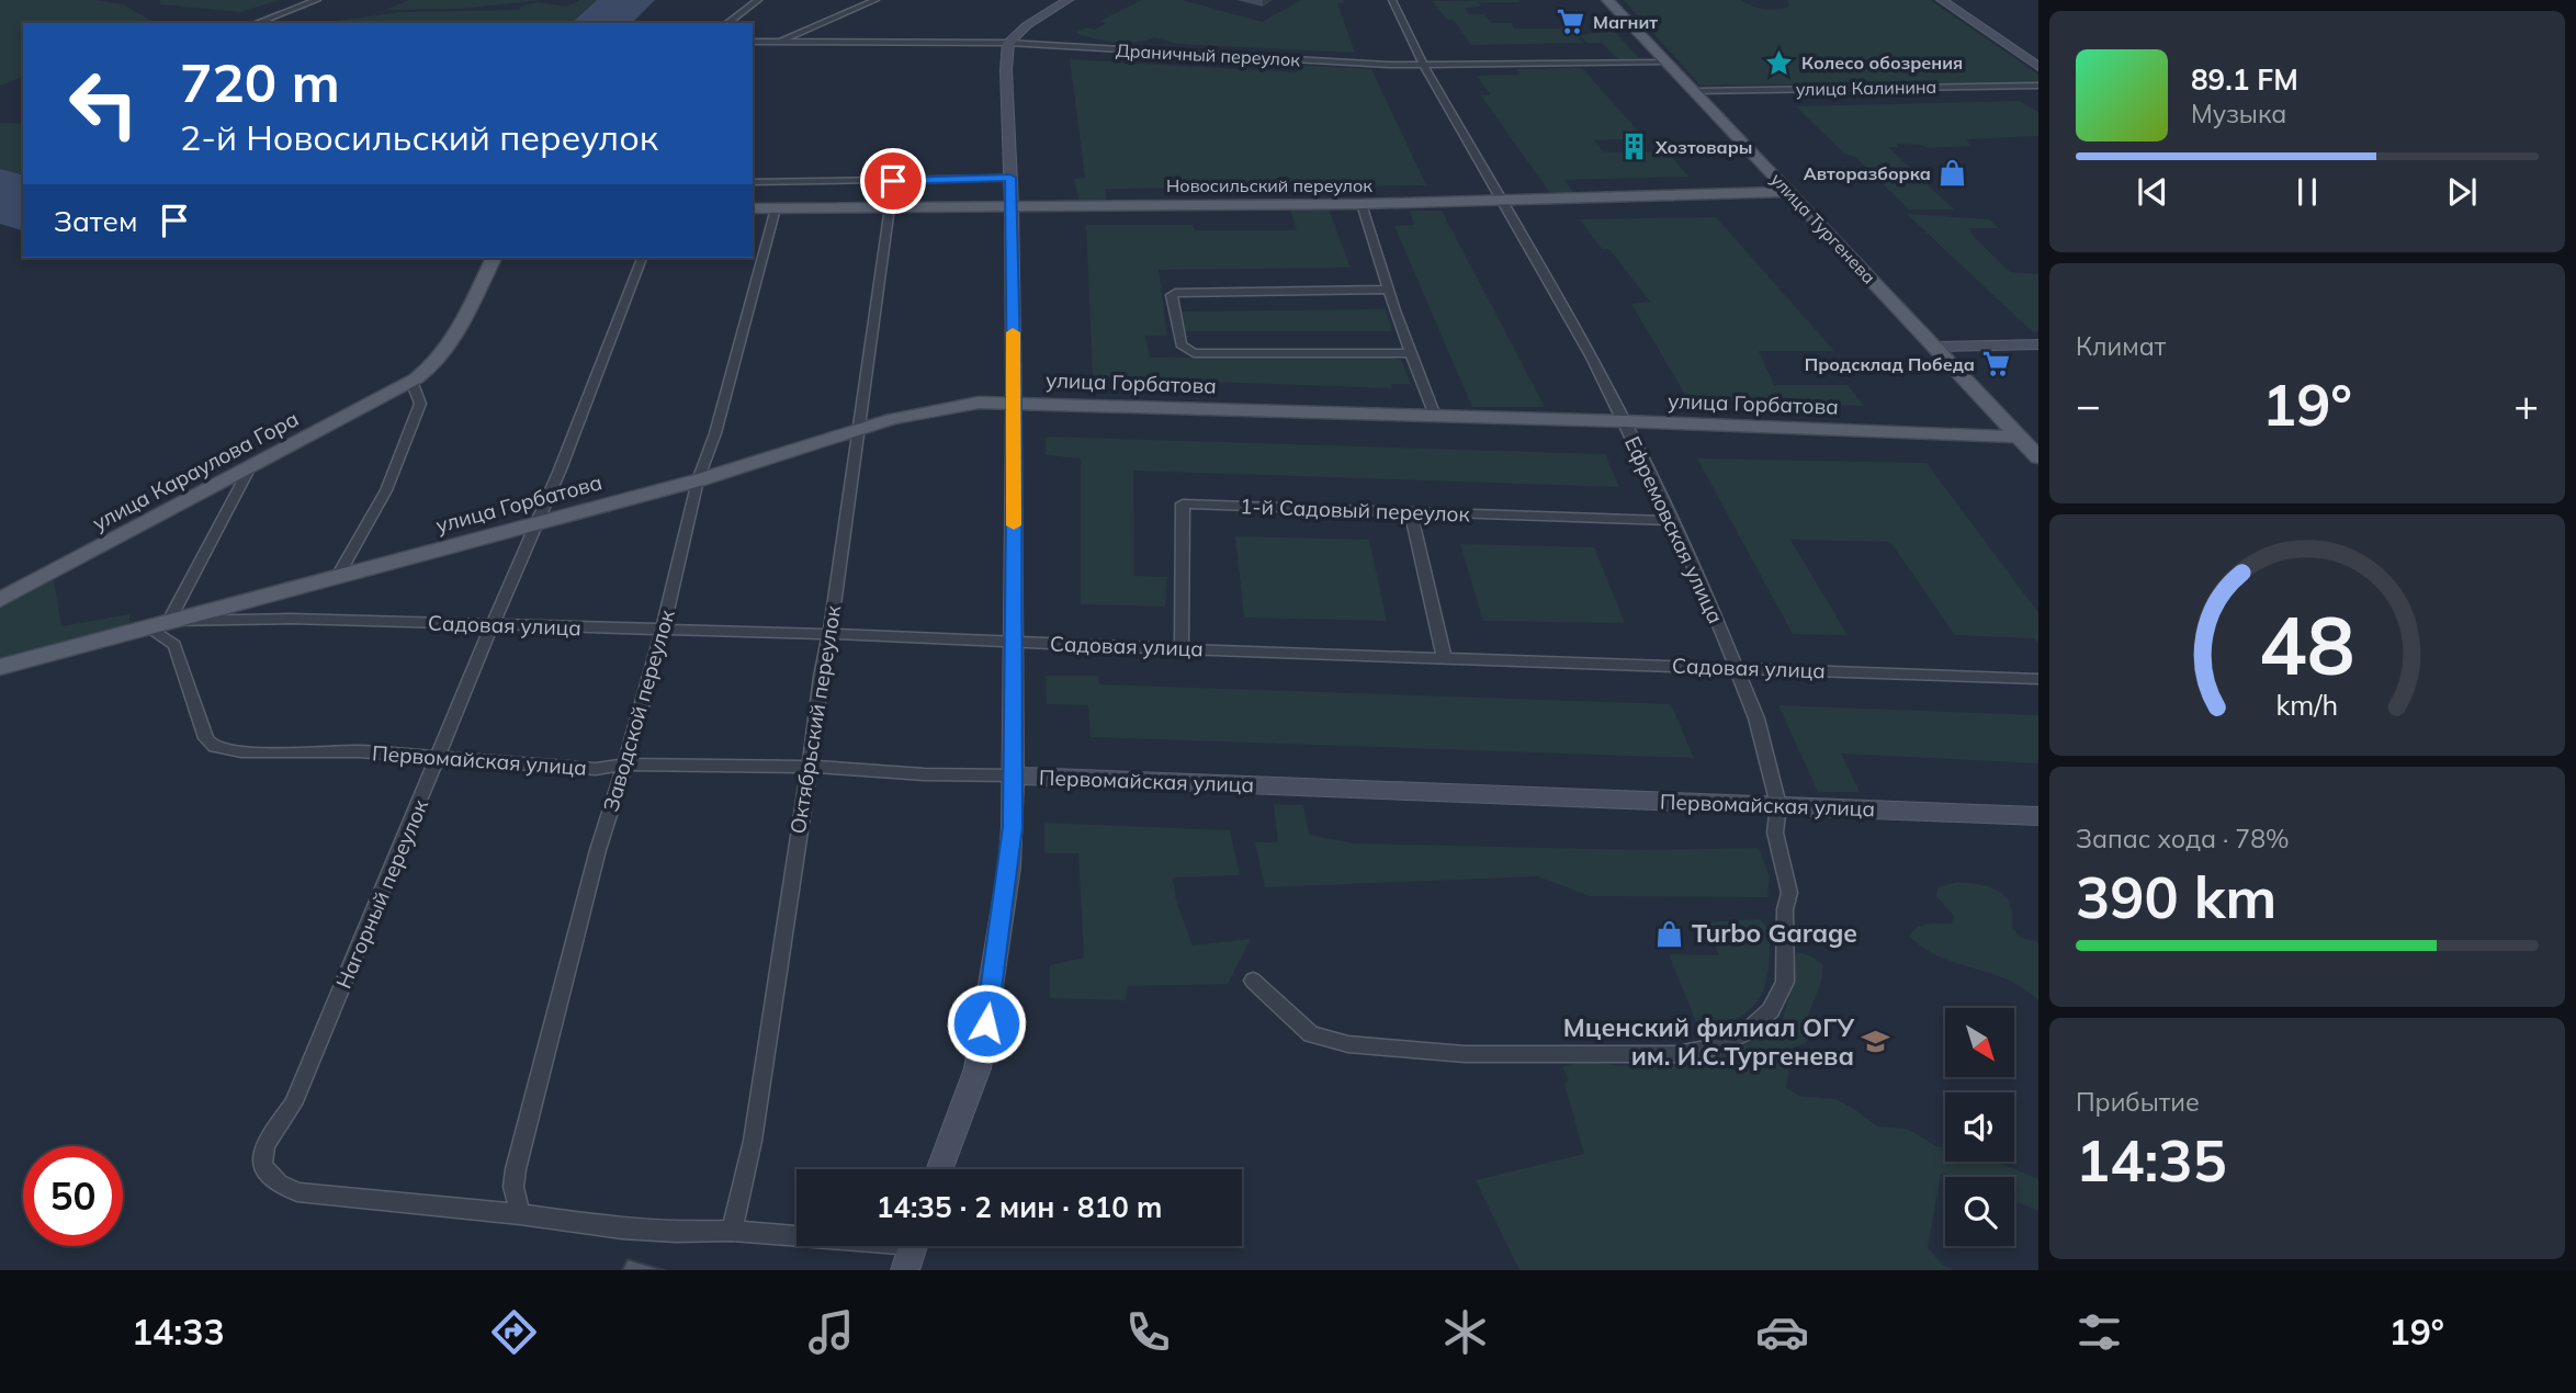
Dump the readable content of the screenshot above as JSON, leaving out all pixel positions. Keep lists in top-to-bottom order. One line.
{"streets":{"main road":["Новосильский переулок","улица Тургенева","улица Горбатова","улица Караулова Гора","Первомайская улица"],"street":["Драничный переулок","улица Калинина","1-й Садовый переулок","Ефремовская улица","Садовая улица","Заводской переулок","Октябрьский переулок","Нагорный переулок"]},"crossings":[["Драничный переулок","улица Тургенева"],["Драничный переулок","Ефремовская улица"],["улица Калинина","улица Тургенева"],["Новосильский переулок","улица Тургенева"],["Новосильский переулок","Ефремовская улица"],["Новосильский переулок","Заводской переулок"],["Новосильский переулок","Октябрьский переулок"],["улица Тургенева","улица Горбатова"],["улица Горбатова","Ефремовская улица"],["улица Горбатова","Садовая улица"],["улица Горбатова","Заводской переулок"],["улица Горбатова","Октябрьский переулок"],["улица Горбатова","Первомайская улица"],["улица Горбатова","Нагорный переулок"],["1-й Садовый переулок","Ефремовская улица"],["1-й Садовый переулок","Садовая улица"],["Ефремовская улица","Садовая улица"],["Ефремовская улица","Первомайская улица"],["Садовая улица","Заводской переулок"],["Садовая улица","Октябрьский переулок"],["Садовая улица","Нагорный переулок"],["Заводской переулок","Первомайская улица"],["Заводской переулок","Нагорный переулок"],["Октябрьский переулок","Первомайская улица"],["Первомайская улица","Нагорный переулок"]],"places":{"supermarket":["Магнит","Продсклад Победа"],"place":["Колесо обозрения"],"building":["Хозтовары"],"shop":["Авторазборка","Turbo Garage"],"school or university":["Мценский филиал ОГУ им. И.С.Тургенева"]},"north":"bottom right","page":{"turn":["720 m","2-й Новосильский переулок"],"song":["89.1 FM","Музыка"],"then":"Затем","tile":["Климат",["Запас хода · 78%","390 km"],["Прибытие","14:35"]],"heat":["−","19°","+"],"limit":"50","trip":"14:35 · 2 мин · 810 m","tabs":["14:33","19°"],"gauge":["48","km/h"]}}
